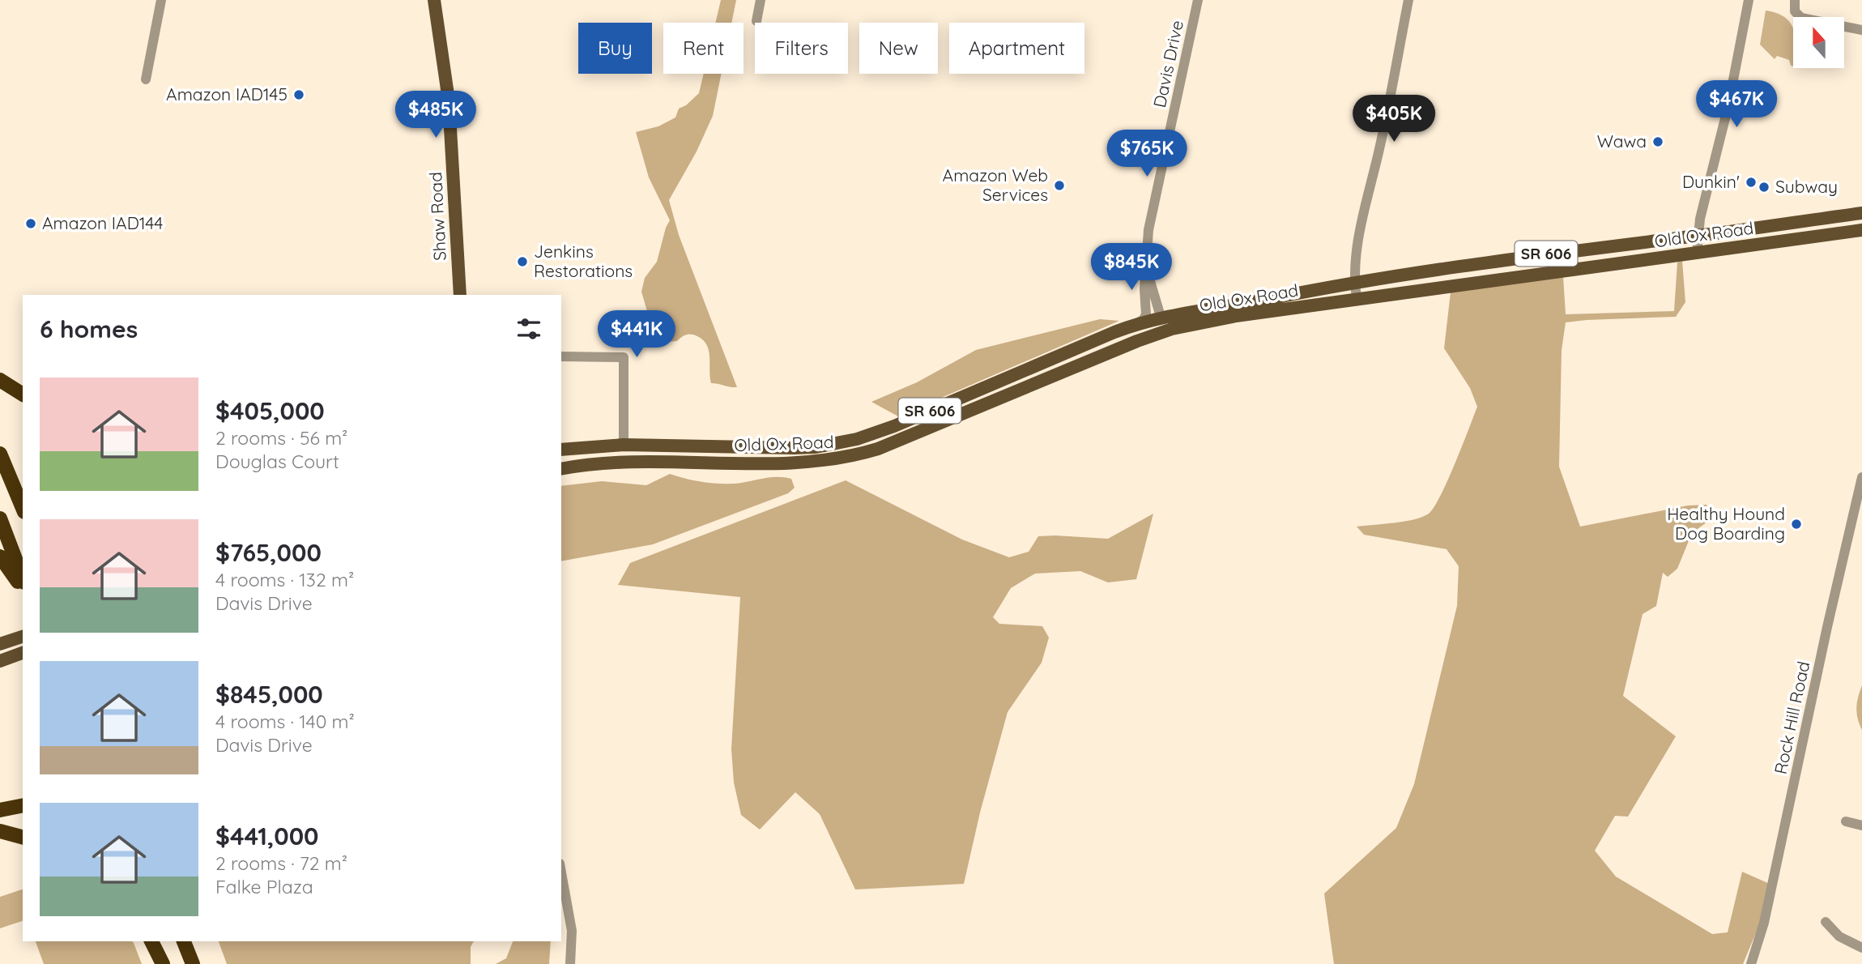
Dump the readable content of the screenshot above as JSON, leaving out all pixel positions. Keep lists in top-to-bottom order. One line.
{"streets":{"main road":["Shaw Road","Old Ox Road","SR 606"],"street":["Davis Drive","Rock Hill Road"]},"crossings":[["Davis Drive","Old Ox Road"]],"places":["Amazon IAD145","Wawa","Dunkin'","Amazon Web Services","Subway","Amazon IAD144","Jenkins Restorations","Healthy Hound Dog Boarding"],"north":"top","page":{"chip":["Buy","Rent","Filters","New","Apartment"],"price":["$467K","$485K","$405K","$765K","$845K","$441K"],"heading":"6 homes","list":[{"name":"$405,000","note":"2 rooms · 56 m² · Douglas Court"},{"name":"$765,000","note":"4 rooms · 132 m² · Davis Drive"},{"name":"$845,000","note":"4 rooms · 140 m² · Davis Drive"},{"name":"$441,000","note":"2 rooms · 72 m² · Falke Plaza"}]}}
